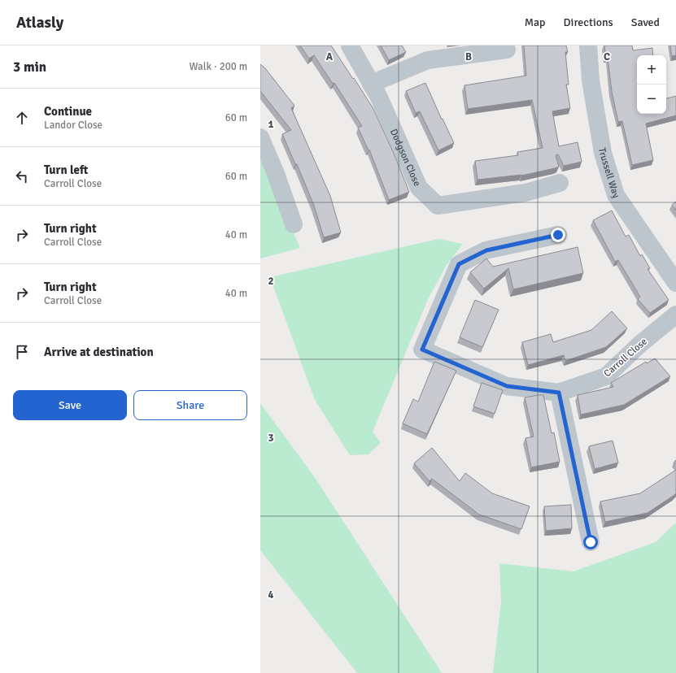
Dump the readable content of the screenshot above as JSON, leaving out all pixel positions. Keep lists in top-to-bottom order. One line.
{"streets":{"street":["Dodgson Close","Trussell Way","Carroll Close"]},"page":{"header":"Atlasly","nav":["Map","Directions","Saved"],"heading":["3 min","Walk · 200 m"],"map_buttons":["+","−"],"list":[["Continue","Landor Close","60 m"],["Turn left","Carroll Close","60 m"],["Turn right","Carroll Close","40 m"],["Turn right","Carroll Close","40 m"],"Arrive at destination"],"buttons":["Save","Share"]},"grid":{"columns":["A","B","C"],"rows":["1","2","3","4"]}}
